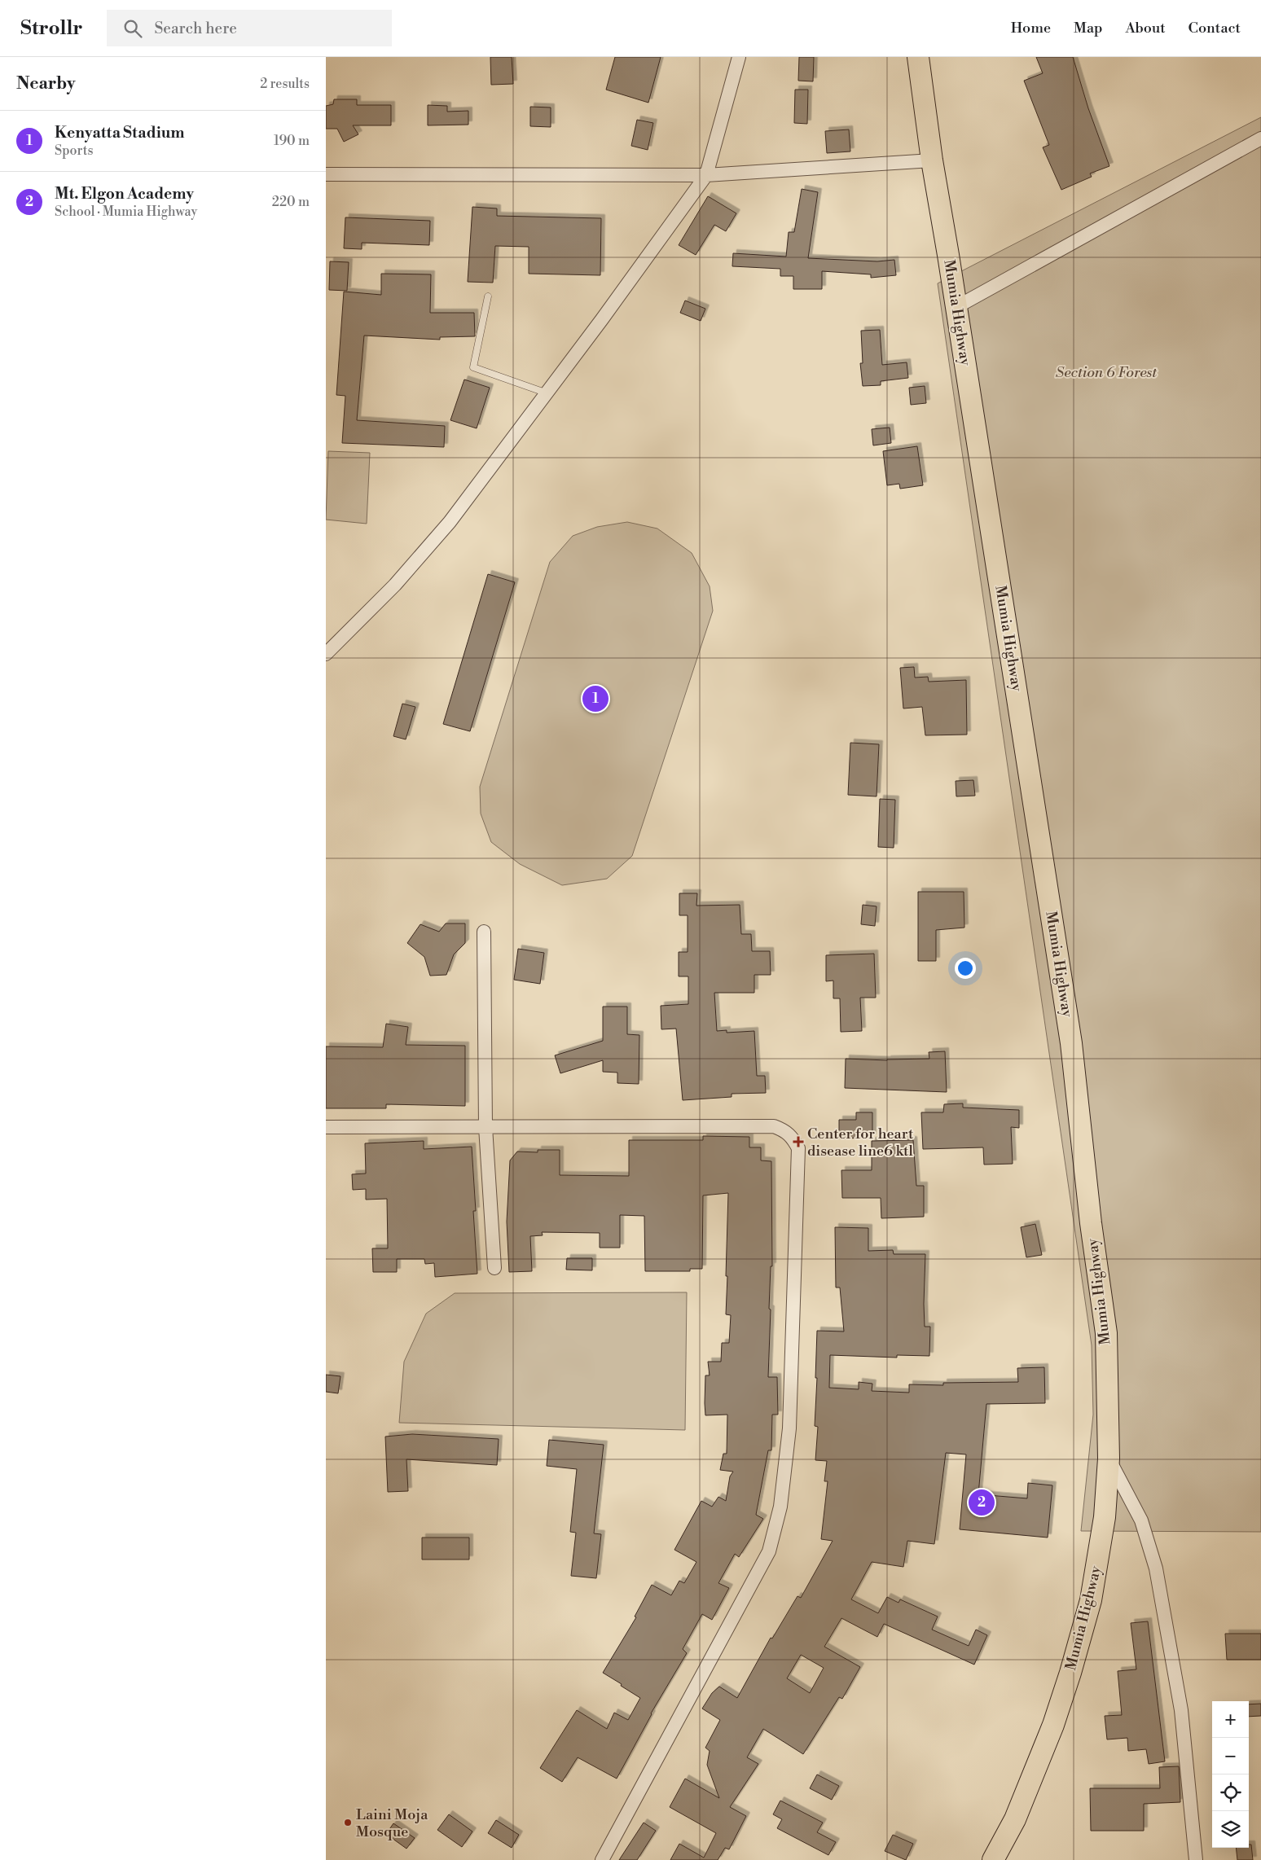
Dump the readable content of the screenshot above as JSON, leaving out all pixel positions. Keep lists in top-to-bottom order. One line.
{"streets":{"highway":["Mumia Highway"]},"parks":["Section 6 Forest"],"places":{"health":["Center for heart disease line6 ktl"],"other":["Laini Moja Mosque"]},"page":{"header":"Strollr","search":"Search here","nav":["Home","Map","About","Contact"],"heading":["Nearby","2 results"],"list":[{"mark":"1","name":"Kenyatta Stadium","note":"Sports","value":"190 m"},{"mark":"2","name":"Mt. Elgon Academy","note":"School · Mumia Highway","value":"220 m"}],"pins":["1","2"],"map_buttons":["+","−"]}}
